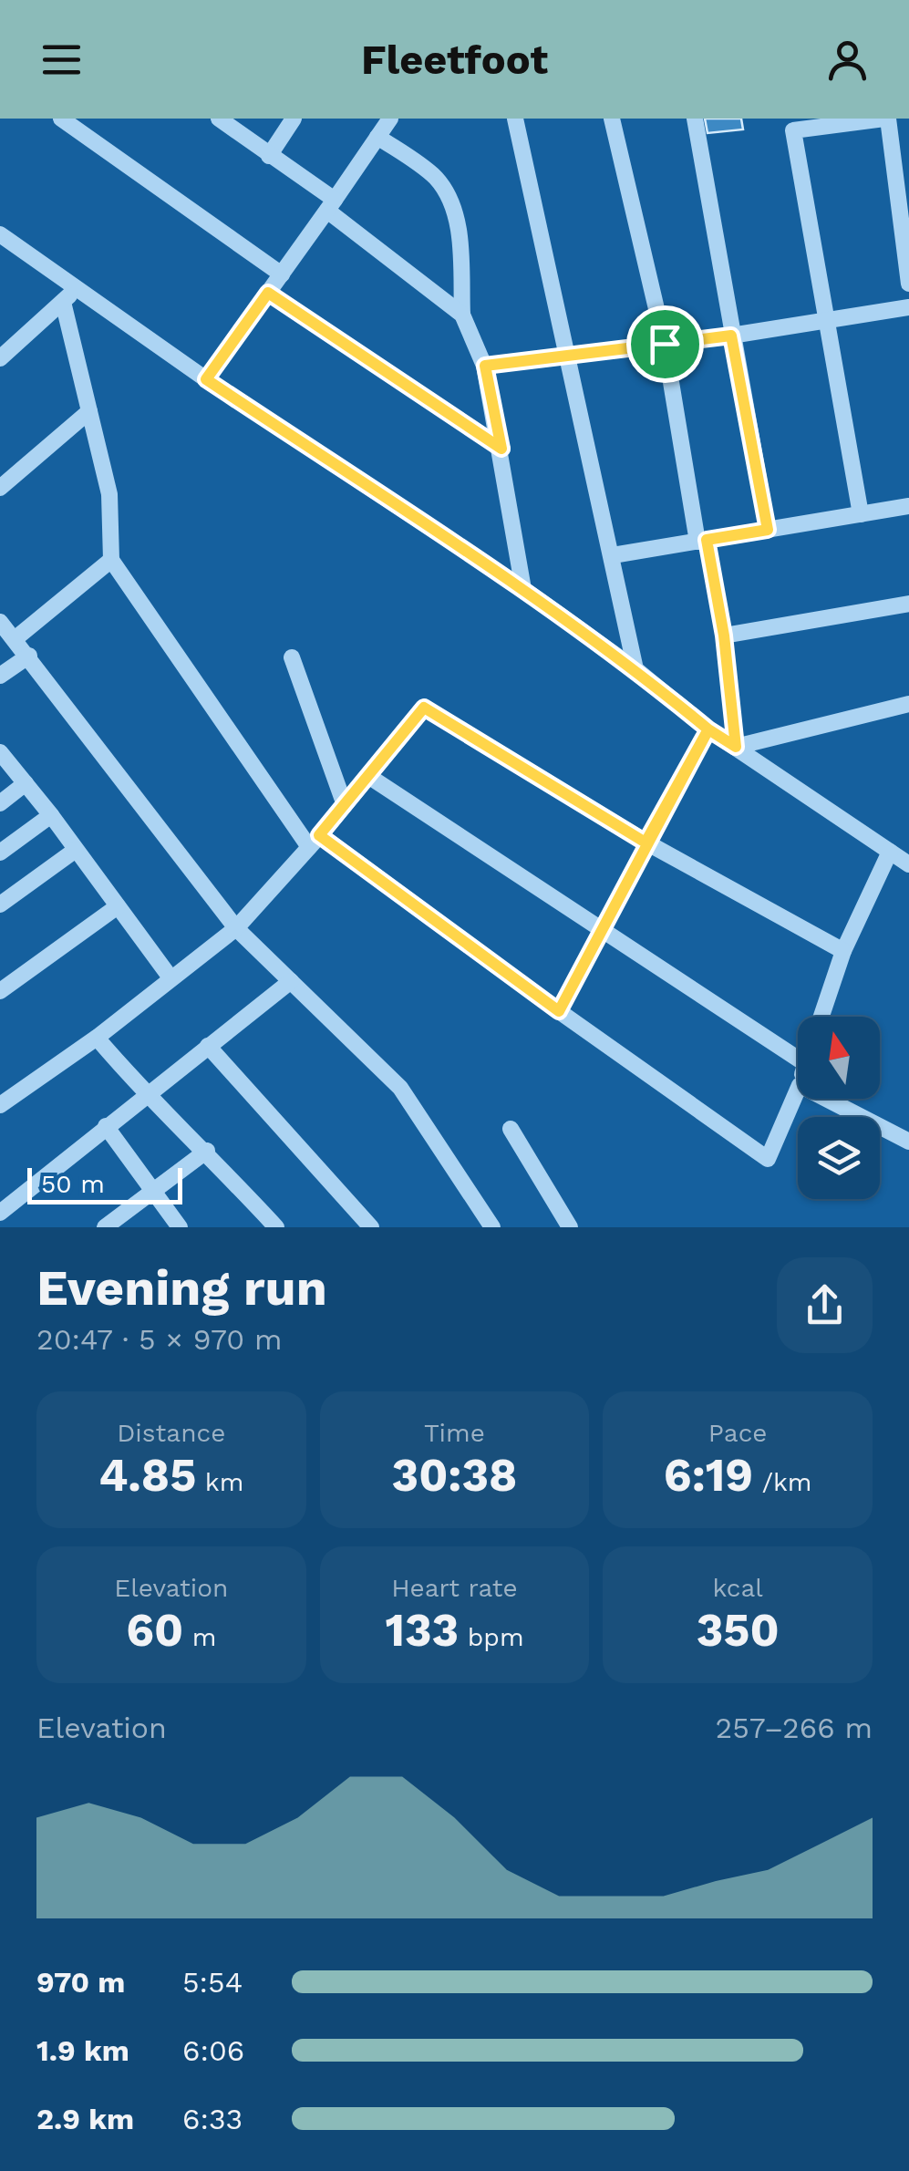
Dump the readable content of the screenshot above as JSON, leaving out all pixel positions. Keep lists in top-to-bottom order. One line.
{"scale_bar":"50 m","north":"top","page":{"header":"Fleetfoot","scale":"50 m","heading":["Evening run","20:47 · 5 × 970 m"],"stats":[["Distance","4.85 km"],["Time","30:38"],["Pace","6:19 /km"],["Elevation","60 m"],["Heart rate","133 bpm"],["kcal","350"]],"chart":["Elevation","257–266 m"],"list":[{"name":"970 m","note":"5:54"},{"name":"1.9 km","note":"6:06"},{"name":"2.9 km","note":"6:33"}]}}
